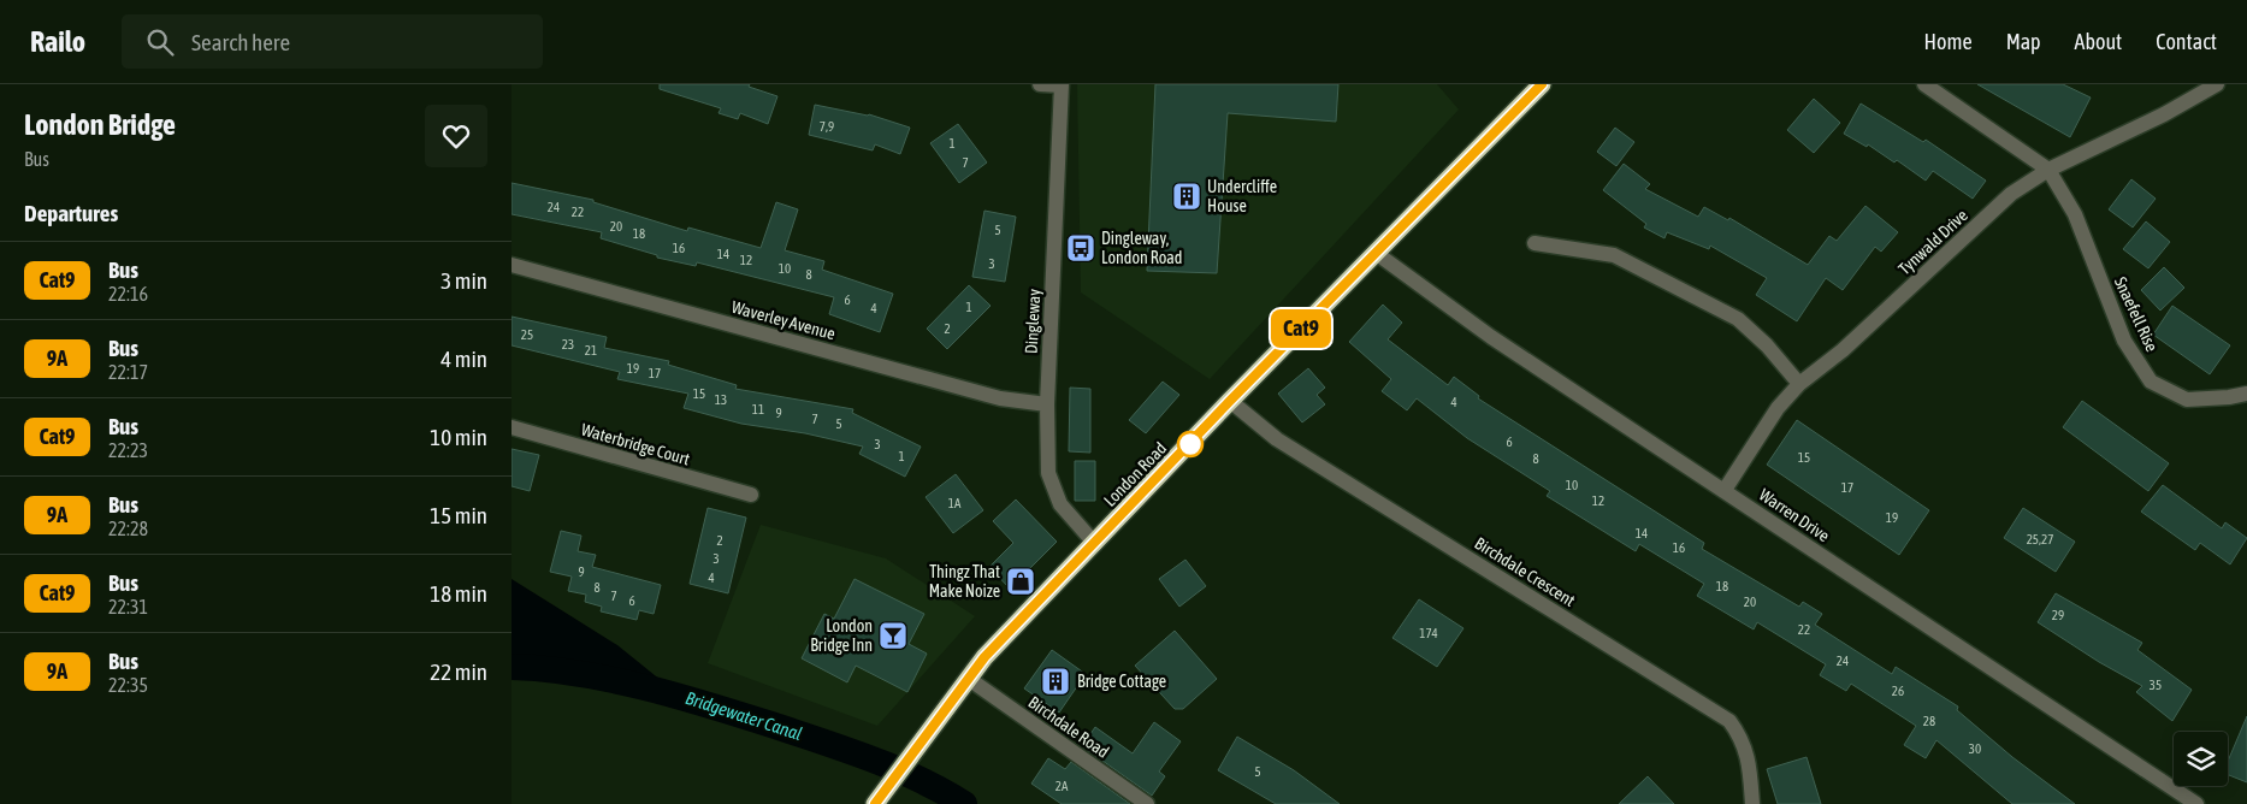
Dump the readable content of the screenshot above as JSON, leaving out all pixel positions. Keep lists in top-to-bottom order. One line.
{"streets":{"highway":["London Road"],"street":["Tynwald Drive","Snaefell Rise","Waverley Avenue","Dingleway","Waterbridge Court","Warren Drive","Birchdale Crescent","Birchdale Road"]},"crossings":[["Tynwald Drive","Snaefell Rise"],["Tynwald Drive","Warren Drive"],["Waverley Avenue","Dingleway"],["Dingleway","London Road"],["London Road","Warren Drive"],["London Road","Birchdale Crescent"],["London Road","Birchdale Road"]],"water":["Bridgewater Canal"],"places":{"building":["Undercliffe House","Bridge Cottage"],"bus stop":["Dingleway, London Road"],"shop":["Thingz That Make Noize"],"bar":["London Bridge Inn"]},"lines":["bus line Cat9"],"house_numbers":["7,9","1","7","24","22","20","5","18","16","14","12","3","10","8","6","1","4","2","25","23","21","19","17","15","13","4","11","9","7","5","6","3","1","15","8","10","17","12","1A","19","14","25,27","2","16","3","9","4","18","8","7","6","20","29","22","174","24","35","26","28","30","5","2A"],"page":{"header":"Railo","search":"Search here","nav":["Home","Map","About","Contact"],"heading":[["London Bridge","Bus"],"Departures"],"on_map":"Cat9","list":[{"mark":"Cat9","name":"Bus","note":"22:16","value":"3 min"},{"mark":"9A","name":"Bus","note":"22:17","value":"4 min"},{"mark":"Cat9","name":"Bus","note":"22:23","value":"10 min"},{"mark":"9A","name":"Bus","note":"22:28","value":"15 min"},{"mark":"Cat9","name":"Bus","note":"22:31","value":"18 min"},{"mark":"9A","name":"Bus","note":"22:35","value":"22 min"}]}}
